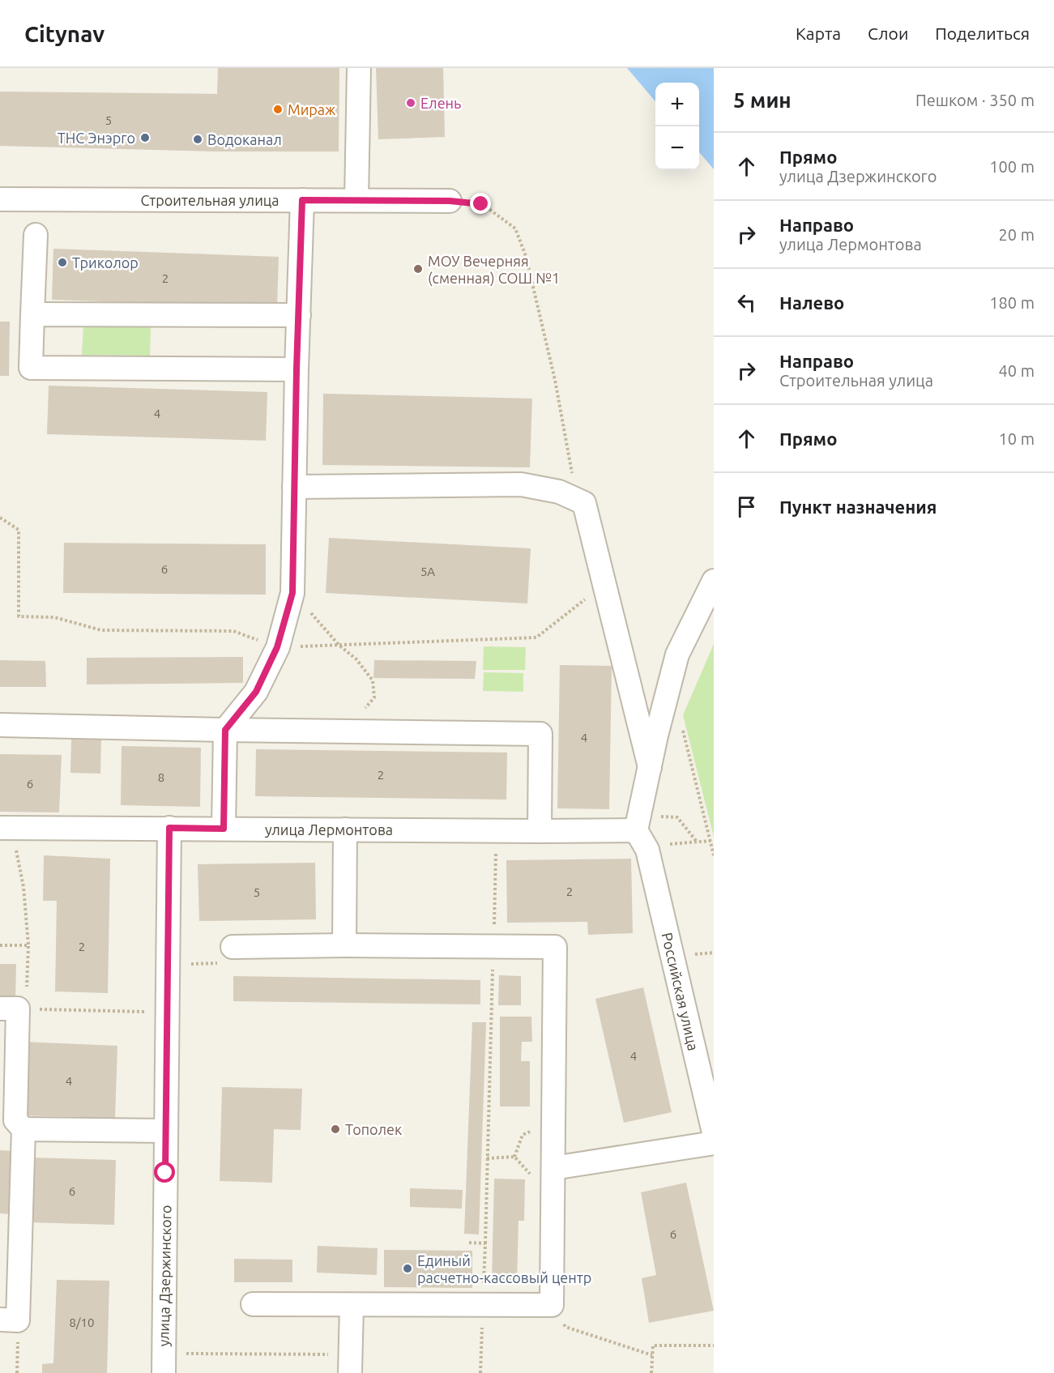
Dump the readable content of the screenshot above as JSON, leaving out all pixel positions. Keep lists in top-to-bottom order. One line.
{"streets":{"street":["Строительная улица","улица Лермонтова","Российская улица","улица Дзержинского"]},"crossings":[["улица Лермонтова","улица Дзержинского"]],"places":["Елень","Мираж","ТНС Энэрго","Водоканал","Триколор","МОУ Вечерняя (сменная) СОШ №1","Тополек","Единый расчетно-кассовый центр"],"house_numbers":["5","2","4","6","5А","4","2","8","6","2","5","2","4","4","6","6","8/10"],"page":{"header":"Citynav","nav":["Карта","Слои","Поделиться"],"heading":["5 мин","Пешком · 350 m"],"map_buttons":["+","−"],"list":[["Прямо","улица Дзержинского","100 m"],["Направо","улица Лермонтова","20 m"],["Налево","180 m"],["Направо","Строительная улица","40 m"],["Прямо","10 m"],"Пункт назначения"]}}
